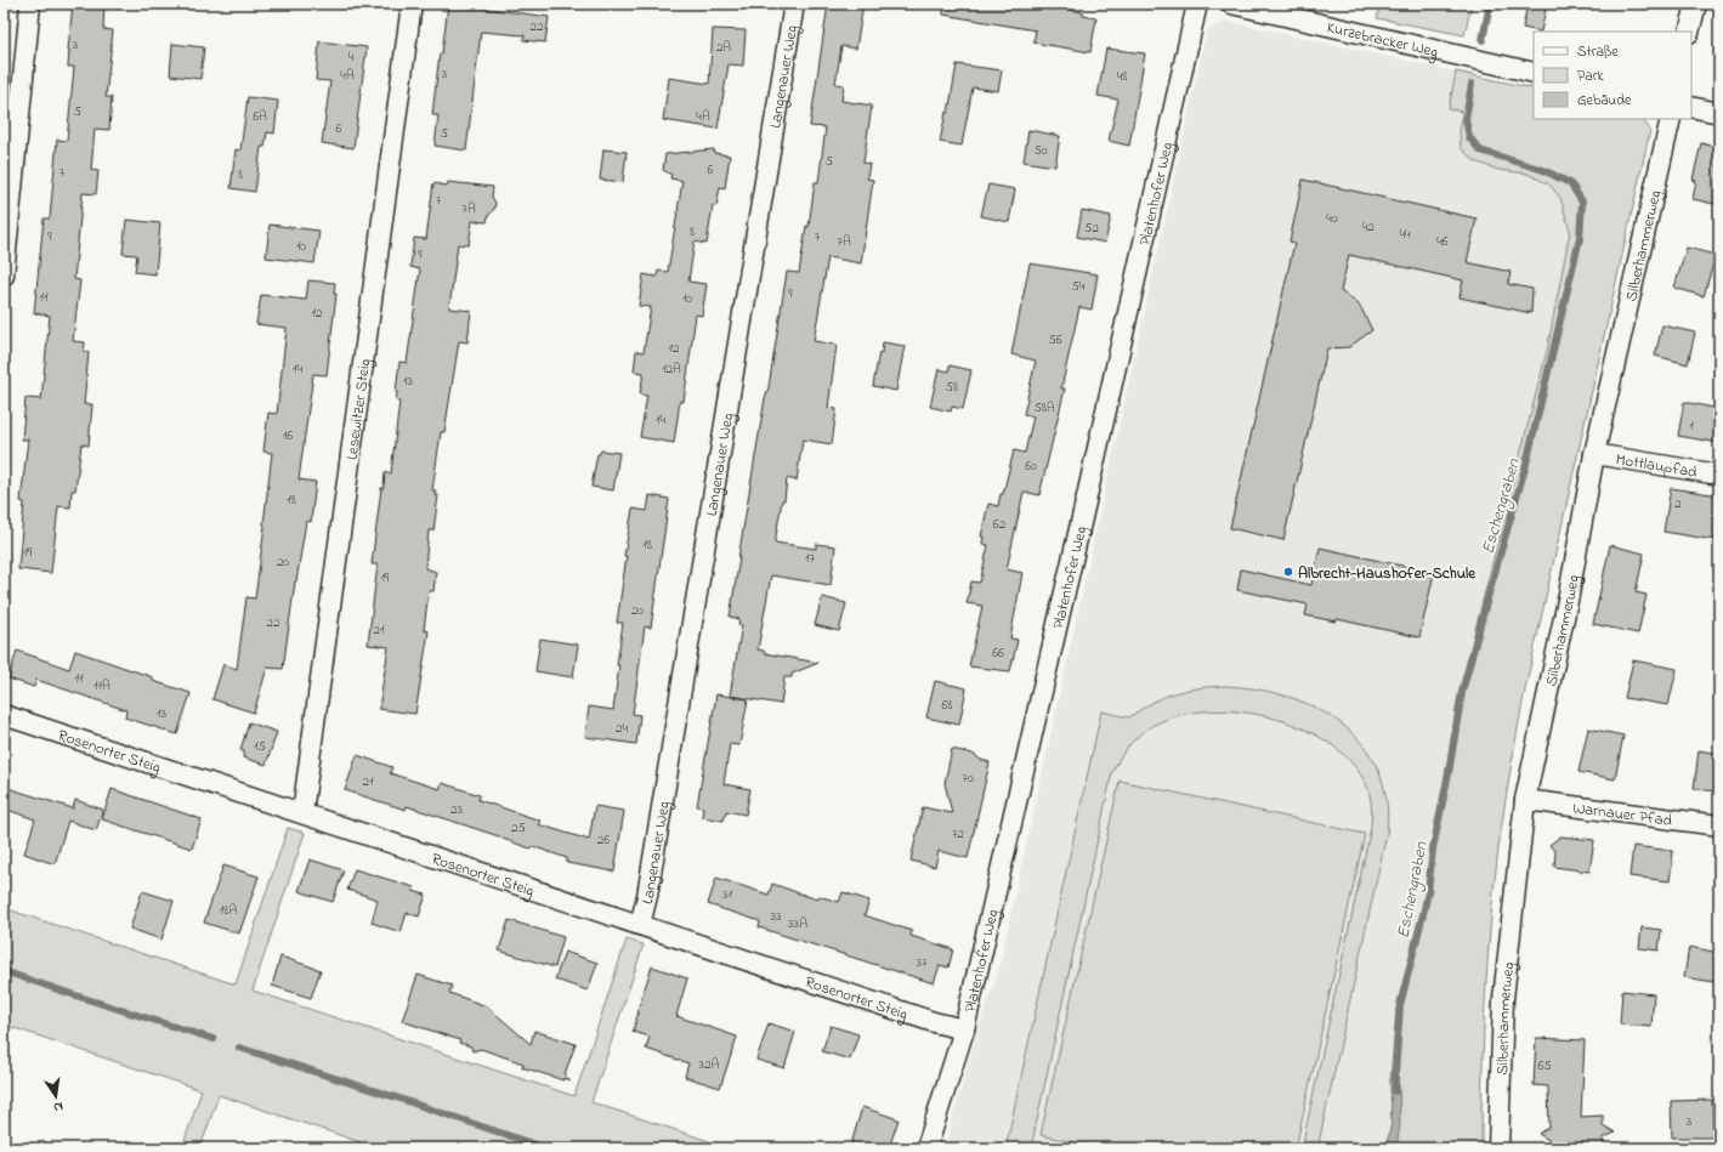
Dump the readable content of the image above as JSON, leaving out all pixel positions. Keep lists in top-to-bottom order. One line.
{"streets":{"street":["Kurzebracker Weg","Langenauer Weg","Platenhofer Weg","Silberhammerweg","Lesewitzer Steig","Mottlaupfad","Rosenorter Steig","Warnauer Pfad"]},"crossings":[["Langenauer Weg","Rosenorter Steig"],["Platenhofer Weg","Rosenorter Steig"],["Silberhammerweg","Mottlaupfad"],["Silberhammerweg","Warnauer Pfad"],["Lesewitzer Steig","Rosenorter Steig"]],"water":["Eschengraben"],"places":["Albrecht-Haushofer-Schule"],"house_numbers":["22","3","2A","4","3","4A","48","5","6A","4A","6","5","50","5","6","7","8","7","7A","40","42","52","8","44","9","7","7A","46","10","9","54","9","11","10","12","56","12","14","12A","13","58","58A","14","1","16","60","18","2","62","18","19","17","20","19","20","22","21","66","11","11A","68","13","24","15","70","21","23","25","72","26","31","18A","33","33A","37","32A","65","3"],"legend":["Straße","Park","Gebäude"],"north":"bottom"}
